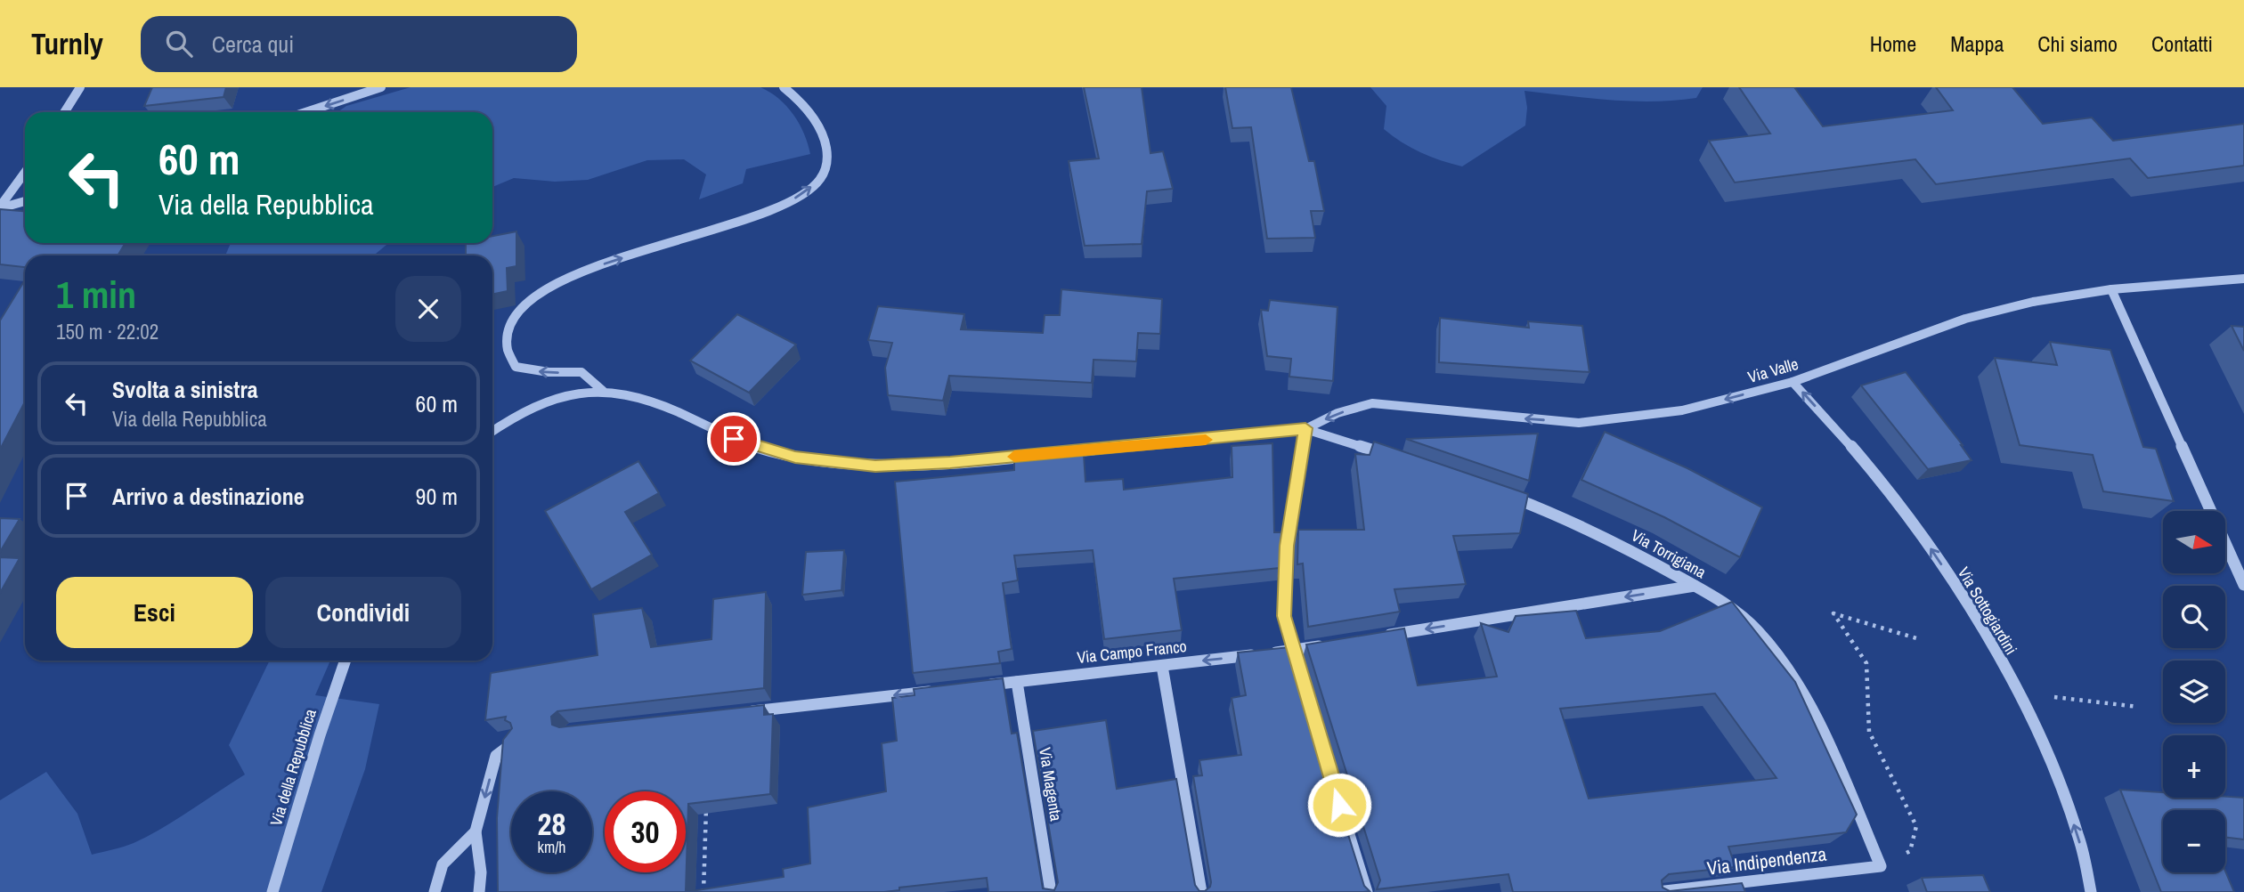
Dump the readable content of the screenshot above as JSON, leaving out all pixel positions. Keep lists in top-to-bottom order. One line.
{"streets":{"street":["Via Valle","Via Torrigiana","Via Sottogiardini","Via Campo Franco","Via della Repubblica","Via Magenta","Via Indipendenza"]},"crossings":[["Via Valle","Via Sottogiardini"],["Via Torrigiana","Via Indipendenza"],["Via Campo Franco","Via Magenta"]],"one_way":["Via Valle","Via Sottogiardini","Via Campo Franco"],"north":"right","page":{"header":"Turnly","search":"Cerca qui","nav":["Home","Mappa","Chi siamo","Contatti"],"turn":["60 m","Via della Repubblica"],"heading":["1 min","150 m · 22:02"],"list":[{"name":"Svolta a sinistra","note":"Via della Repubblica","value":"60 m"},{"name":"Arrivo a destinazione","value":"90 m"}],"map_buttons":["+","−"],"buttons":["Esci","Condividi"],"speed":"28 km/h","limit":"30"}}
